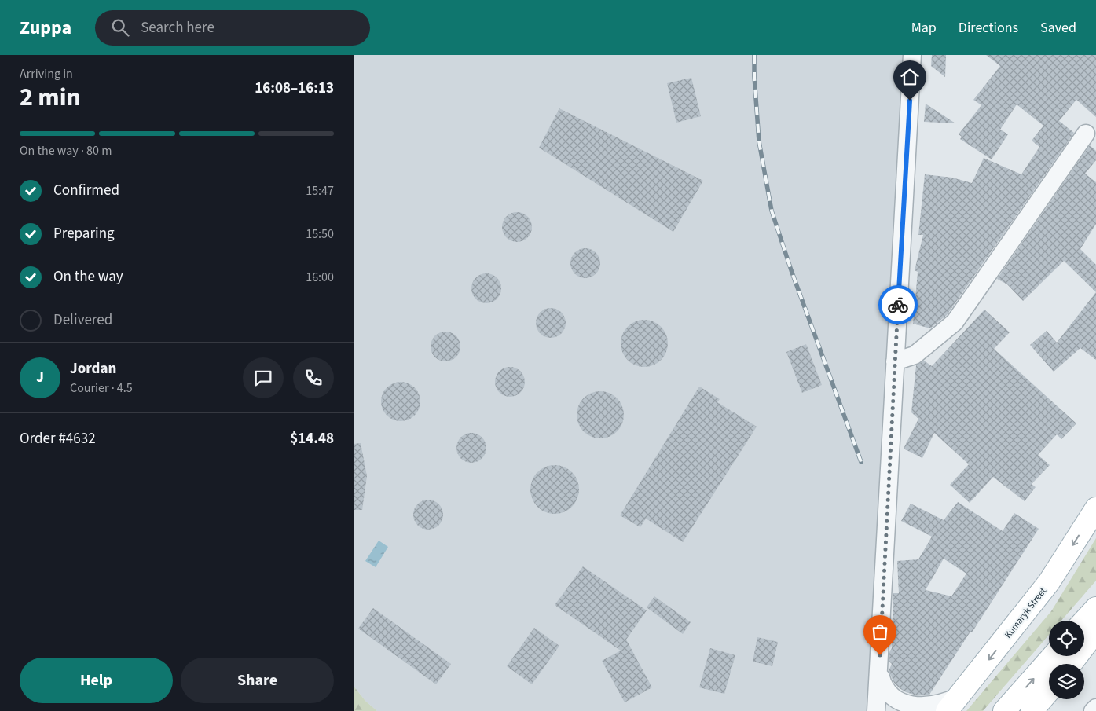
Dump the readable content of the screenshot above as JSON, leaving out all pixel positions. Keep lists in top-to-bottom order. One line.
{"streets":{"main road":["Kumaryk Street"]},"page":{"header":"Zuppa","search":"Search here","nav":["Map","Directions","Saved"],"heading":["2 min","Arriving in","16:08–16:13"],"panel":["Jordan","Courier · 4.5","Order #4632","$14.48"],"bar":"On the way · 80 m","list":[["Confirmed","15:47"],["Preparing","15:50"],["On the way","16:00"],"Delivered"],"round":"J","buttons":["Help","Share"]}}
